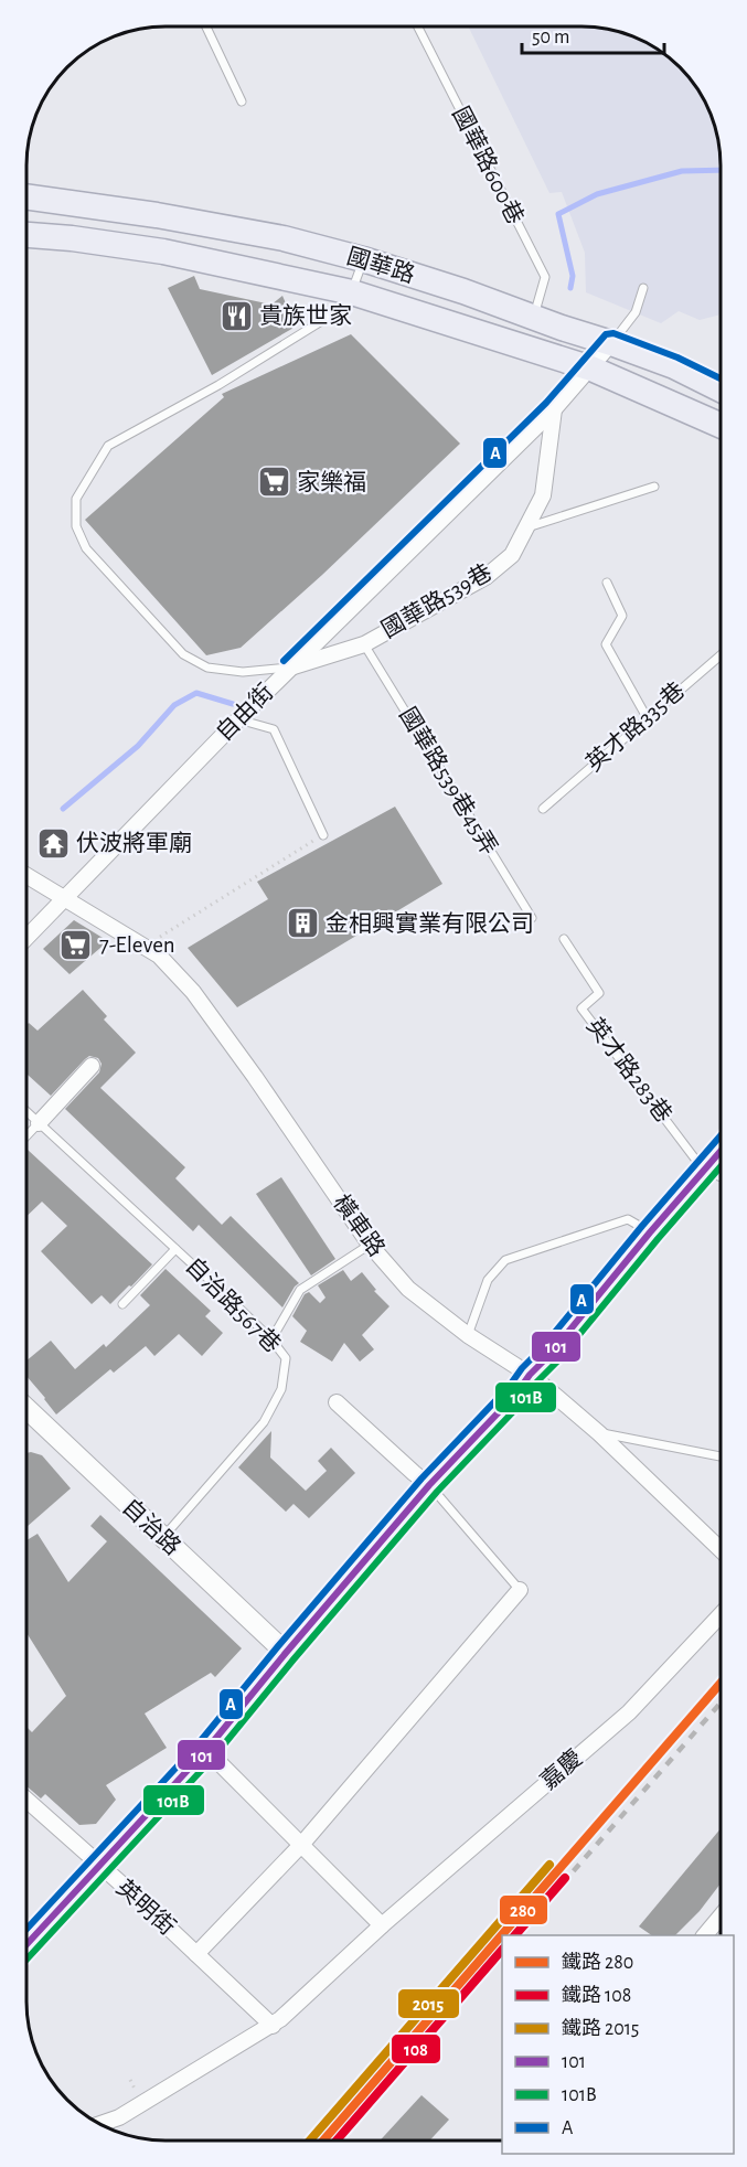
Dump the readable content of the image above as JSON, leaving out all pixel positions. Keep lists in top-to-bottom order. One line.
{"streets":{"main road":["國華路"],"street":["國華路539巷","自由街","橫車路","自治路","嘉慶","英明街"],"lane":["國華路600巷","英才路335巷","國華路539巷45弄","英才路283巷","自治路567巷"]},"crossings":[["國華路600巷","國華路"],["國華路","自由街"],["國華路539巷","自由街"],["國華路539巷","國華路539巷45弄"],["自由街","橫車路"],["自治路567巷","自治路"],["嘉慶","英明街"]],"places":{"restaurant":["貴族世家"],"supermarket":["家樂福","7-Eleven"],"temple":["伏波將軍廟"],"building":["金相興實業有限公司"]},"lines":["transit line A","transit line 101","transit line 101B","rail line 280","rail line 2015","rail line 108"],"legend":["鐵路 280","鐵路 108","鐵路 2015","101","101B","A"],"scale_bar":"50 m"}
